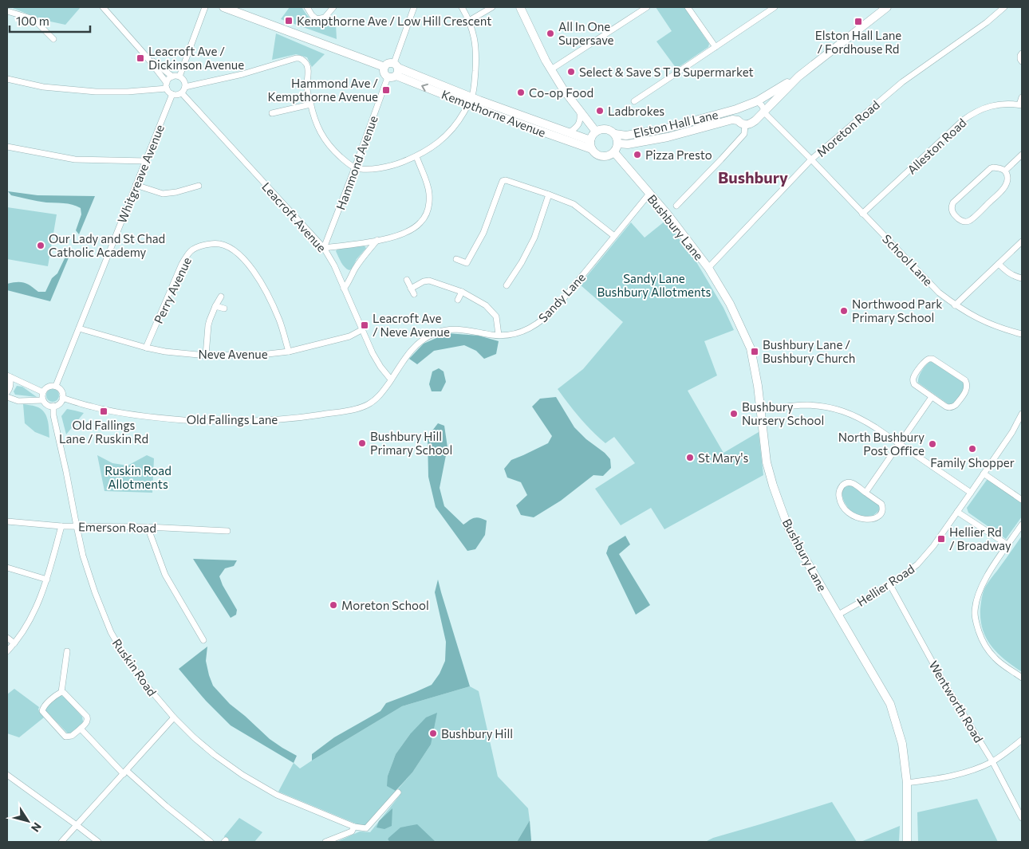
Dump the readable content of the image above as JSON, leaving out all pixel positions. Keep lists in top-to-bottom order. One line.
{"streets":{"street":["Kempthorne Avenue","Elston Hall Lane","Moreton Road","Alleston Road","Hammond Avenue","Whitgreave Avenue","Leacroft Avenue","Bushbury Lane","School Lane","Perry Avenue","Sandy Lane","Neve Avenue","Old Fallings Lane","Emerson Road","Hellier Road","Ruskin Road","Wentworth Road"]},"crossings":[["Kempthorne Avenue","Elston Hall Lane"],["Kempthorne Avenue","Hammond Avenue"],["Kempthorne Avenue","Bushbury Lane"],["Elston Hall Lane","Bushbury Lane"],["Elston Hall Lane","School Lane"],["Moreton Road","Bushbury Lane"],["Moreton Road","School Lane"],["Alleston Road","School Lane"],["Hammond Avenue","Leacroft Avenue"],["Whitgreave Avenue","Leacroft Avenue"],["Whitgreave Avenue","Neve Avenue"],["Whitgreave Avenue","Old Fallings Lane"],["Whitgreave Avenue","Ruskin Road"],["Leacroft Avenue","Sandy Lane"],["Leacroft Avenue","Neve Avenue"],["Leacroft Avenue","Old Fallings Lane"],["Bushbury Lane","Sandy Lane"],["Bushbury Lane","Hellier Road"],["Perry Avenue","Neve Avenue"],["Sandy Lane","Old Fallings Lane"],["Old Fallings Lane","Ruskin Road"],["Emerson Road","Ruskin Road"],["Hellier Road","Wentworth Road"]],"districts":["Bushbury"],"parks":["Sandy Lane Bushbury Allotments","Ruskin Road Allotments"],"places":{"transit":["Kempthorne Ave / Low Hill Crescent","Elston Hall Lane / Fordhouse Rd","Leacroft Ave / Dickinson Avenue","Hammond Ave / Kempthorne Avenue","Leacroft Ave / Neve Avenue","Bushbury Lane / Bushbury Church","Old Fallings Lane / Ruskin Rd","Hellier Rd / Broadway"],"other":["All In One Supersave","Select & Save S T B Supermarket","Co-op Food","Ladbrokes","Pizza Presto","Our Lady and St Chad Catholic Academy","Northwood Park Primary School","Bushbury Nursery School","Bushbury Hill Primary School","North Bushbury Post Office","Family Shopper","St Mary's","Moreton School","Bushbury Hill"]},"scale_bar":"100 m","north":"bottom right"}
